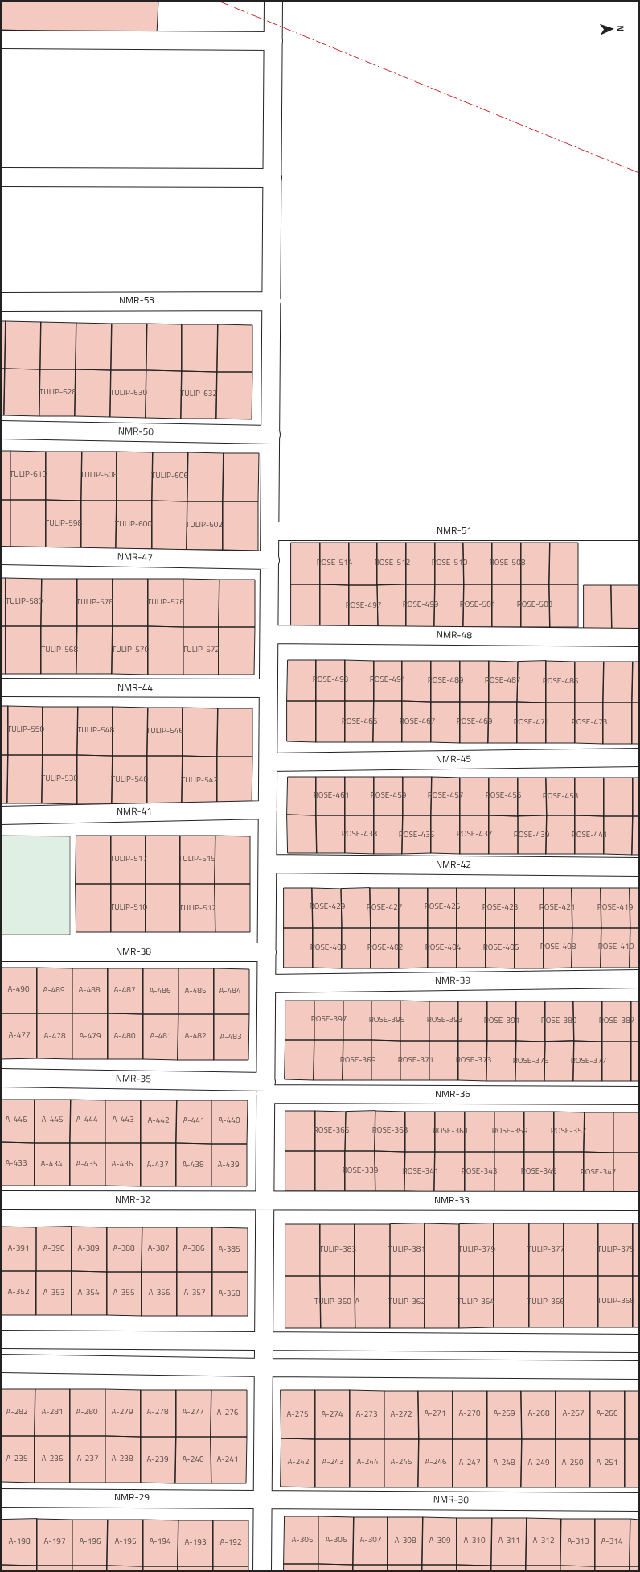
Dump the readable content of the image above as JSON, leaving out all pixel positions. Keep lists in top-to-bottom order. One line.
{"streets":{"street":["NMR-53","NMR-50","NMR-51","NMR-47","NMR-48","NMR-44","NMR-45","NMR-41","NMR-42","NMR-38","NMR-39","NMR-35","NMR-36","NMR-32","NMR-33","NMR-29","NMR-30"]},"crossings":[["NMR-35","NMR-36"],["NMR-32","NMR-33"],["NMR-29","NMR-30"]],"house_numbers":["TULIP-628","TULIP-630","TULIP-632","TULIP-610","TULIP-608","TULIP-606","TULIP-598","TULIP-600","TULIP-602","ROSE-514","ROSE-512","ROSE-510","ROSE-508","TULIP-580","TULIP-578","TULIP-576","ROSE-499","ROSE-501","ROSE-503","ROSE-497","TULIP-568","TULIP-570","TULIP-572","ROSE-493","ROSE-491","ROSE-489","ROSE-487","ROSE-485","ROSE-465","ROSE-467","ROSE-469","ROSE-471","ROSE-473","TULIP-550","TULIP-548","TULIP-546","TULIP-538","TULIP-540","TULIP-542","ROSE-461","ROSE-459","ROSE-457","ROSE-455","ROSE-453","ROSE-433","ROSE-437","ROSE-435","ROSE-439","ROSE-441","TULIP-517","TULIP-515","ROSE-429","ROSE-425","TULIP-510","ROSE-427","ROSE-423","ROSE-421","ROSE-419","TULIP-512","ROSE-408","ROSE-410","ROSE-400","ROSE-402","ROSE-404","ROSE-406","A-490","A-489","A-488","A-487","A-486","A-485","A-484","ROSE-397","ROSE-395","ROSE-393","ROSE-391","ROSE-389","ROSE-387","A-477","A-478","A-479","A-480","A-481","A-482","A-483","ROSE-369","ROSE-371","ROSE-373","ROSE-375","ROSE-377","A-446","A-445","A-444","A-443","A-442","A-441","A-440","ROSE-365","ROSE-363","ROSE-361","ROSE-359","ROSE-357","A-433","A-434","A-435","A-436","A-437","A-438","A-439","ROSE-339","ROSE-341","ROSE-343","ROSE-345","ROSE-347","A-391","A-390","A-389","A-388","A-387","A-386","A-385","TULIP-383","TULIP-381","TULIP-379","TULIP-377","TULIP-375","A-352","A-353","A-354","A-355","A-356","A-357","A-358","TULIP-368","TULIP-360-A","TULIP-362","TULIP-364","TULIP-366","A-282","A-281","A-280","A-279","A-278","A-277","A-276","A-271","A-270","A-269","A-268","A-267","A-266","A-275","A-274","A-273","A-272","A-235","A-236","A-237","A-238","A-239","A-240","A-241","A-242","A-243","A-244","A-245","A-246","A-247","A-248","A-249","A-250","A-251","A-305","A-306","A-307","A-308","A-309","A-310","A-311","A-312","A-198","A-197","A-196","A-195","A-194","A-313","A-314","A-193","A-192"],"north":"right"}
